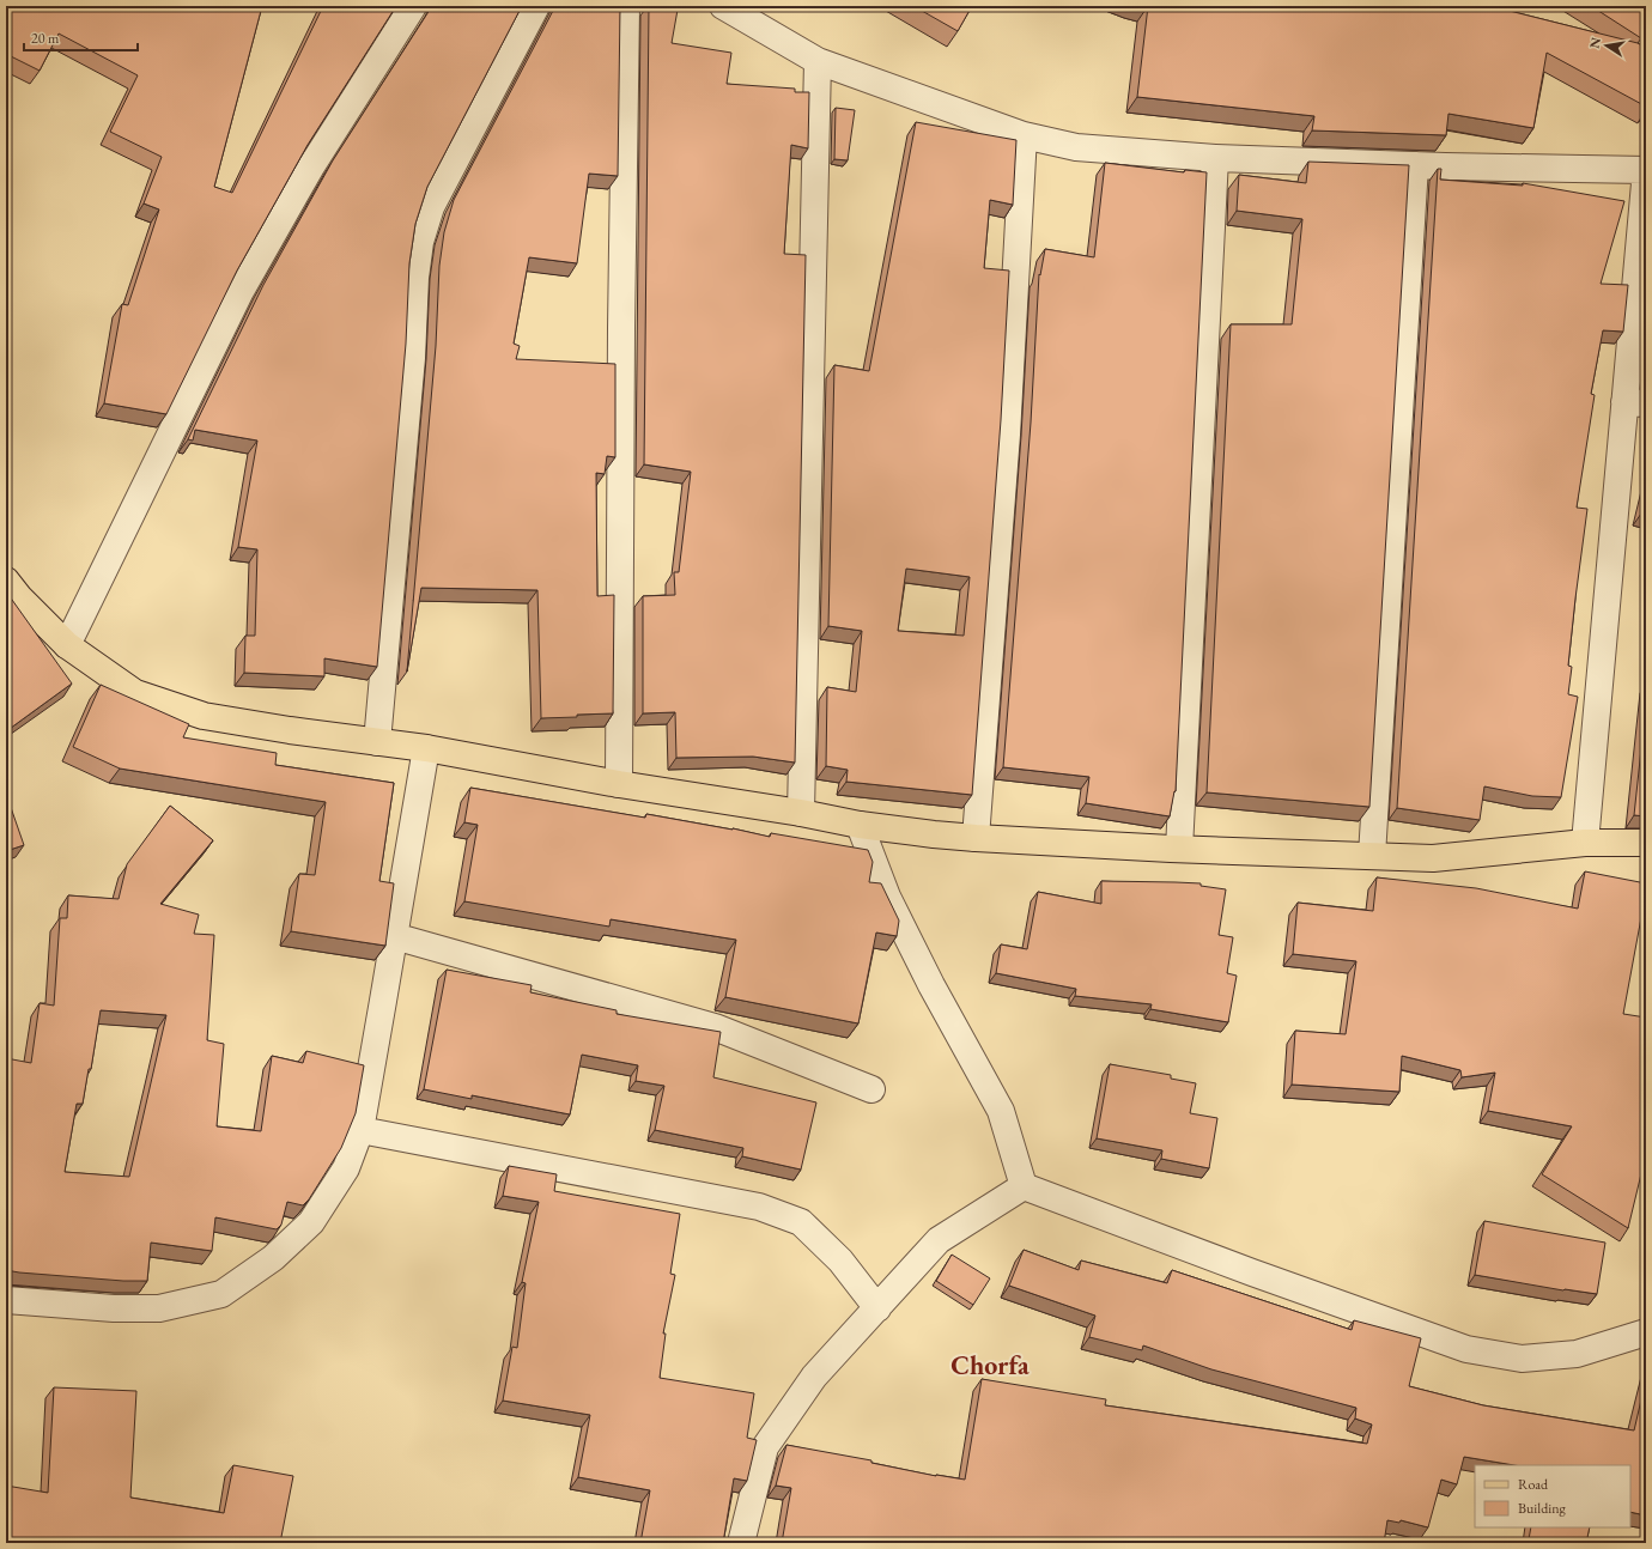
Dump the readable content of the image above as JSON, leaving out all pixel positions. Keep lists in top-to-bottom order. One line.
{"districts":["Chorfa"],"legend":["Road","Building"],"scale_bar":"20 m","north":"left"}
